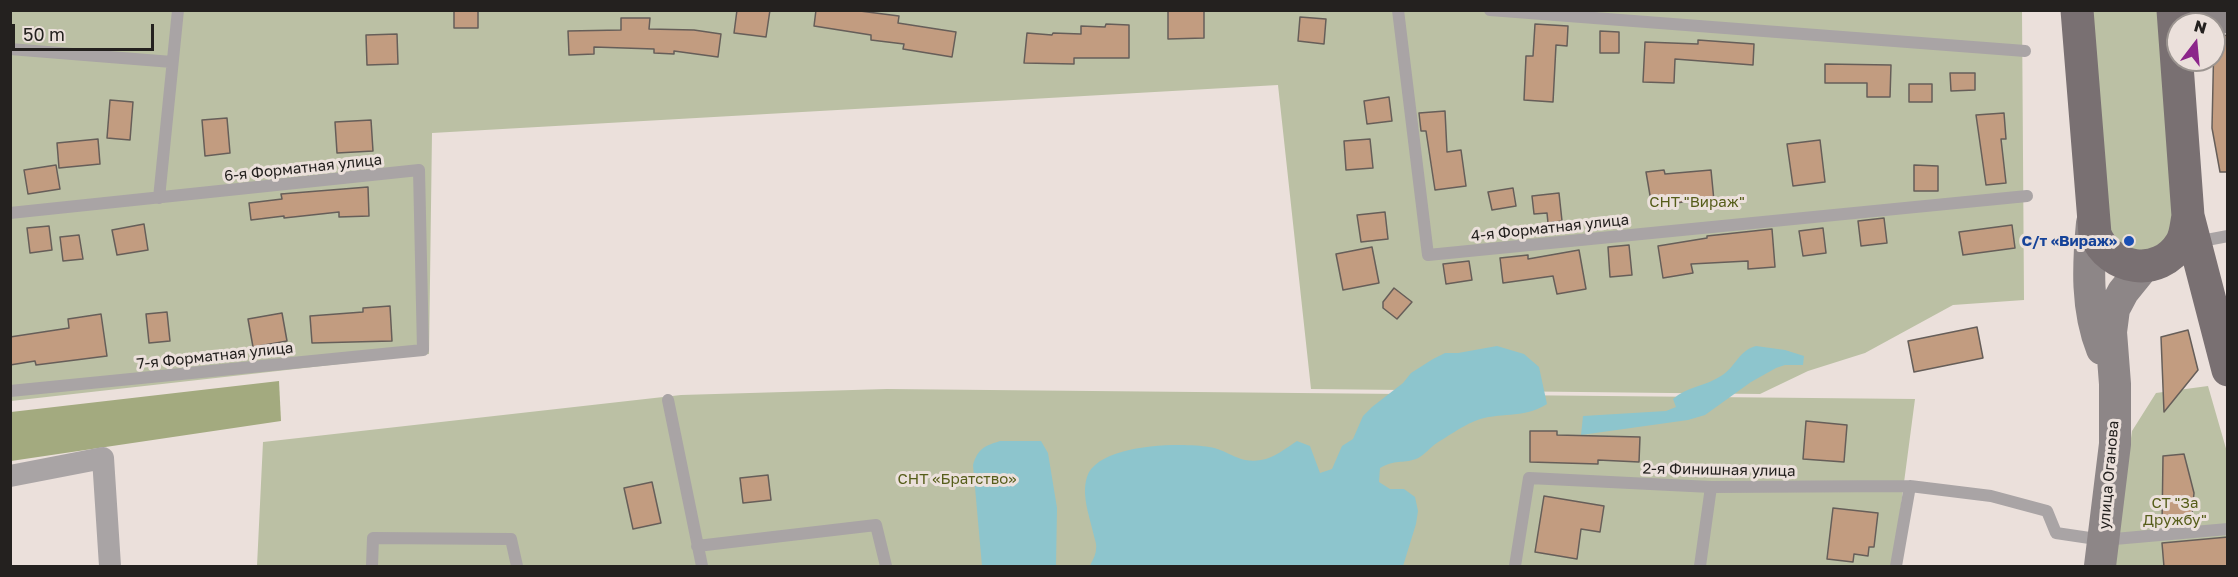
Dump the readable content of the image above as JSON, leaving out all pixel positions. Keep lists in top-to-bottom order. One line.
{"streets":{"main road":["улица Оганова"],"lane":["6-я Форматная улица","4-я Форматная улица","7-я Форматная улица","2-я Финишная улица"]},"crossings":[["6-я Форматная улица","7-я Форматная улица"],["2-я Финишная улица","улица Оганова"]],"parks":["СНТ \"Вираж\"","СНТ «Братство»","СТ \"За Дружбу\""],"places":["С/т «Вираж»"],"scale_bar":"50 m","north":"top"}
